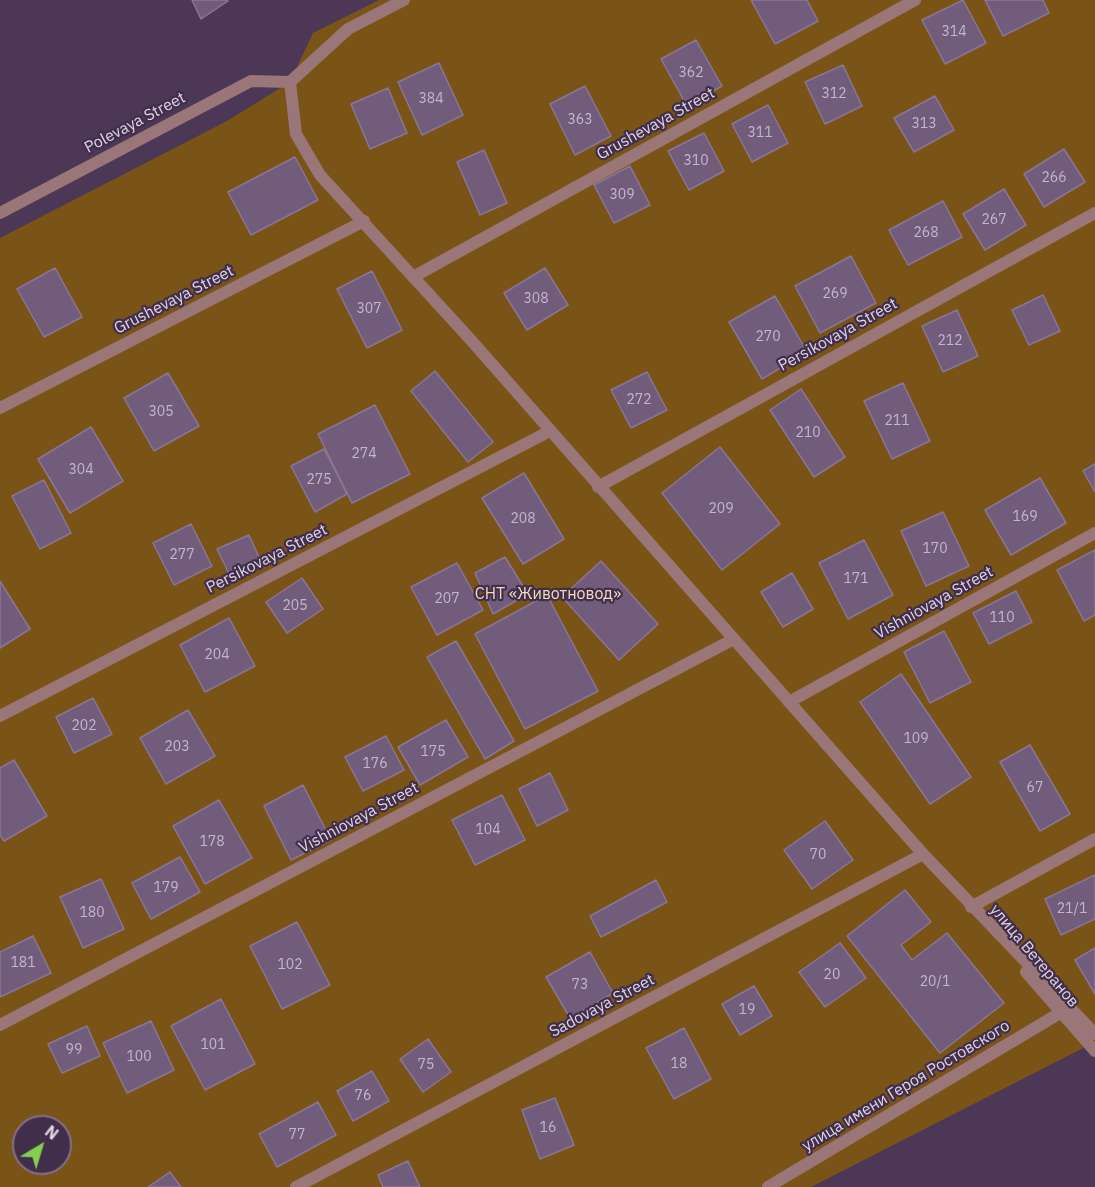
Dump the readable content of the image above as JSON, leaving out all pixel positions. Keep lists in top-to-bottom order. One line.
{"streets":{"street":["Polevaya Street","Grushevaya Street","Persikovaya Street","Vishniovaya Street","улица Ветеранов","Sadovaya Street","улица имени Героя Ростовского"]},"crossings":[["улица Ветеранов","улица имени Героя Ростовского"]],"parks":["СНТ «Животновод»"],"house_numbers":["314","362","312","384","363","313","311","310","266","309","267","268","269","308","307","270","212","272","305","211","210","274","304","275","209","169","208","170","277","171","207","205","110","204","202","109","203","175","176","67","104","178","70","179","21/1","180","181","102","20","20/1","73","19","101","99","100","18","75","76","16","77"],"north":"top right"}
